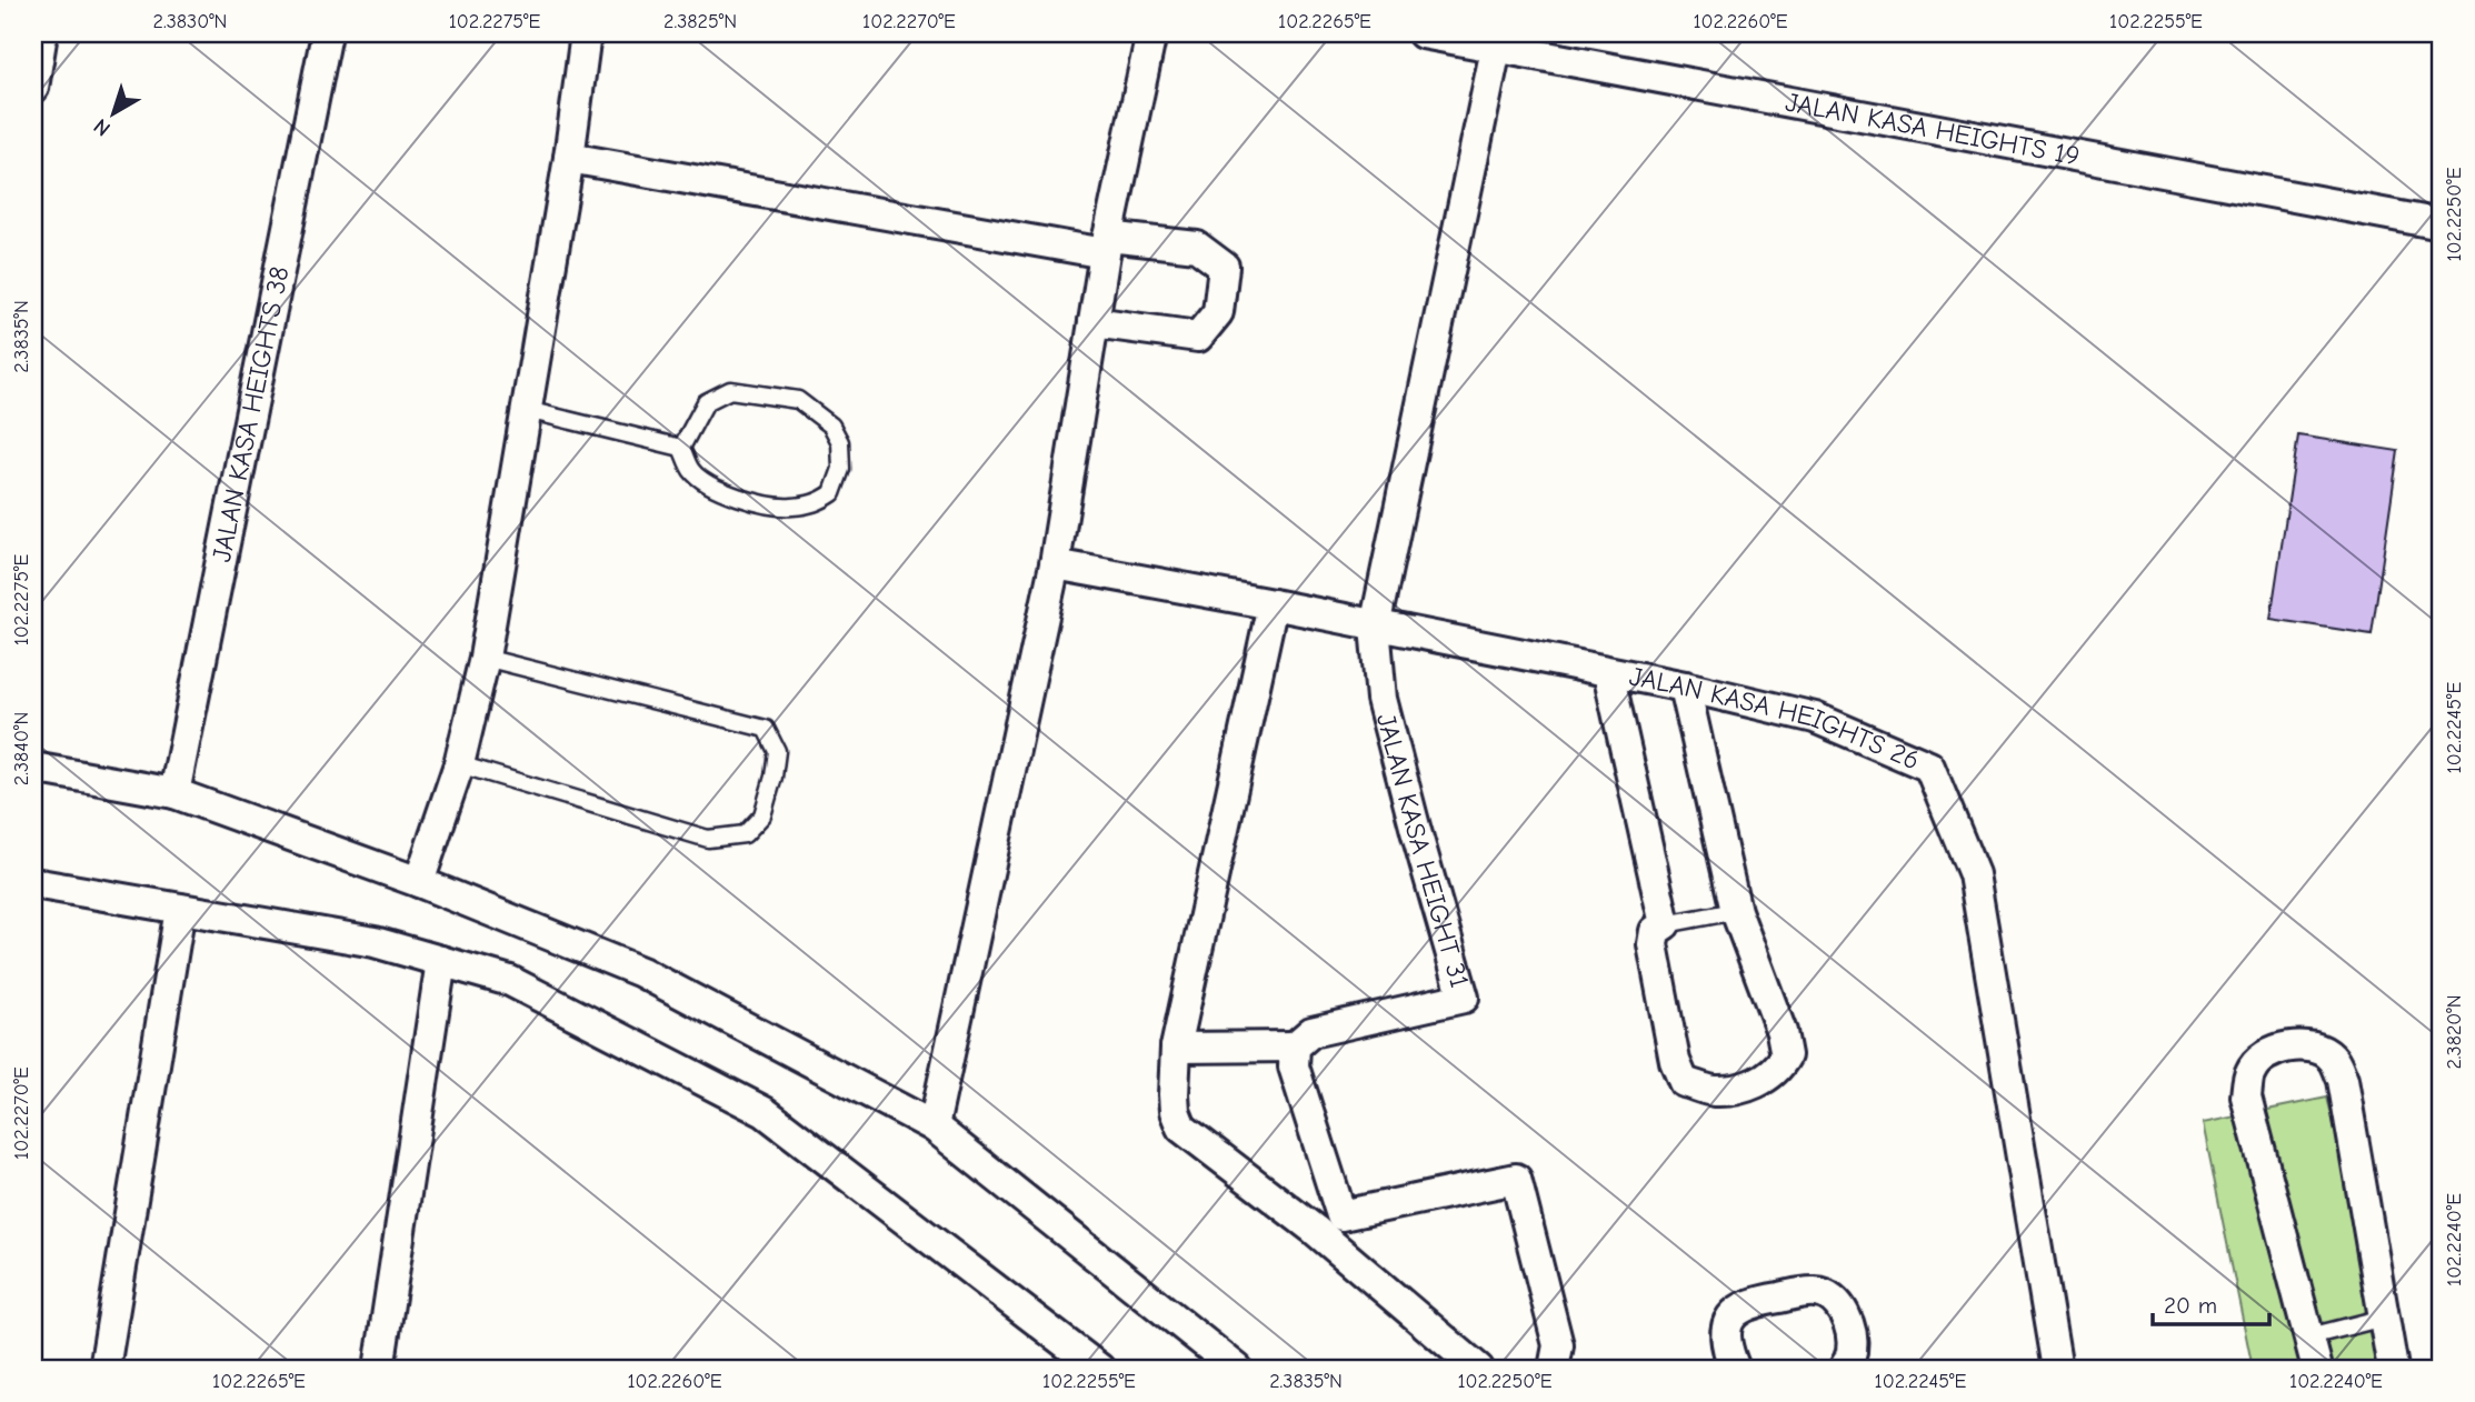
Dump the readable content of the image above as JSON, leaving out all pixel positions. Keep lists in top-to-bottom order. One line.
{"streets":{"street":["JALAN KASA HEIGHTS 19","JALAN KASA HEIGHTS 38","JALAN KASA HEIGHTS 26","JALAN KASA HEIGHT 31"]},"crossings":[["JALAN KASA HEIGHTS 26","JALAN KASA HEIGHT 31"]],"scale_bar":"20 m","north":"bottom left","coordinates":["2.3830°N","102.2275°E","2.3825°N","102.2270°E","102.2265°E","102.2260°E","102.2255°E","102.2250°E","2.3835°N","102.2245°E","2.3840°N","2.3820°N","102.2240°E"]}
